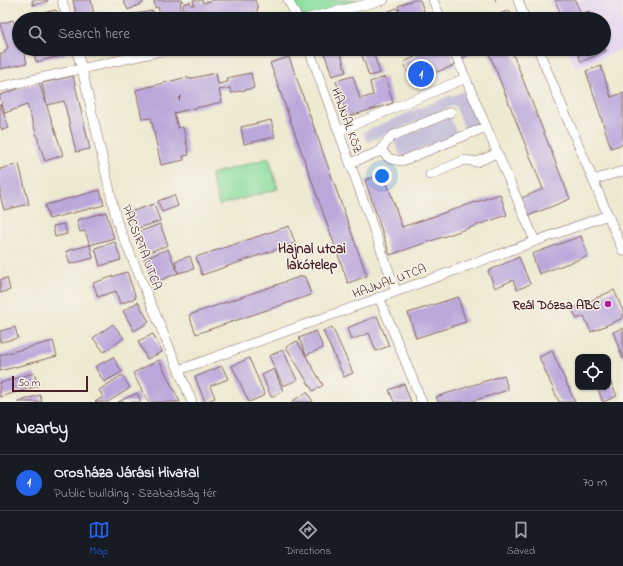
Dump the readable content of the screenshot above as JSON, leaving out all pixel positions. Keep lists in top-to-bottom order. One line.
{"streets":{"street":["HAJNAL KÖZ","PACSIRTA UTCA","HAJNAL UTCA"]},"crossings":[["HAJNAL KÖZ","HAJNAL UTCA"],["PACSIRTA UTCA","HAJNAL UTCA"]],"districts":["Hajnal utcai lakótelep"],"places":["Reál Dózsa ABC"],"house_numbers":["1"],"scale_bar":"50 m","page":{"search":"Search here","pins":"1","scale":"50 m","heading":"Nearby","list":[{"mark":"1","name":"Orosháza Járási Hivatal","note":"Public building · Szabadság tér","value":"70 m"}],"nav":["Map","Directions","Saved"]}}
